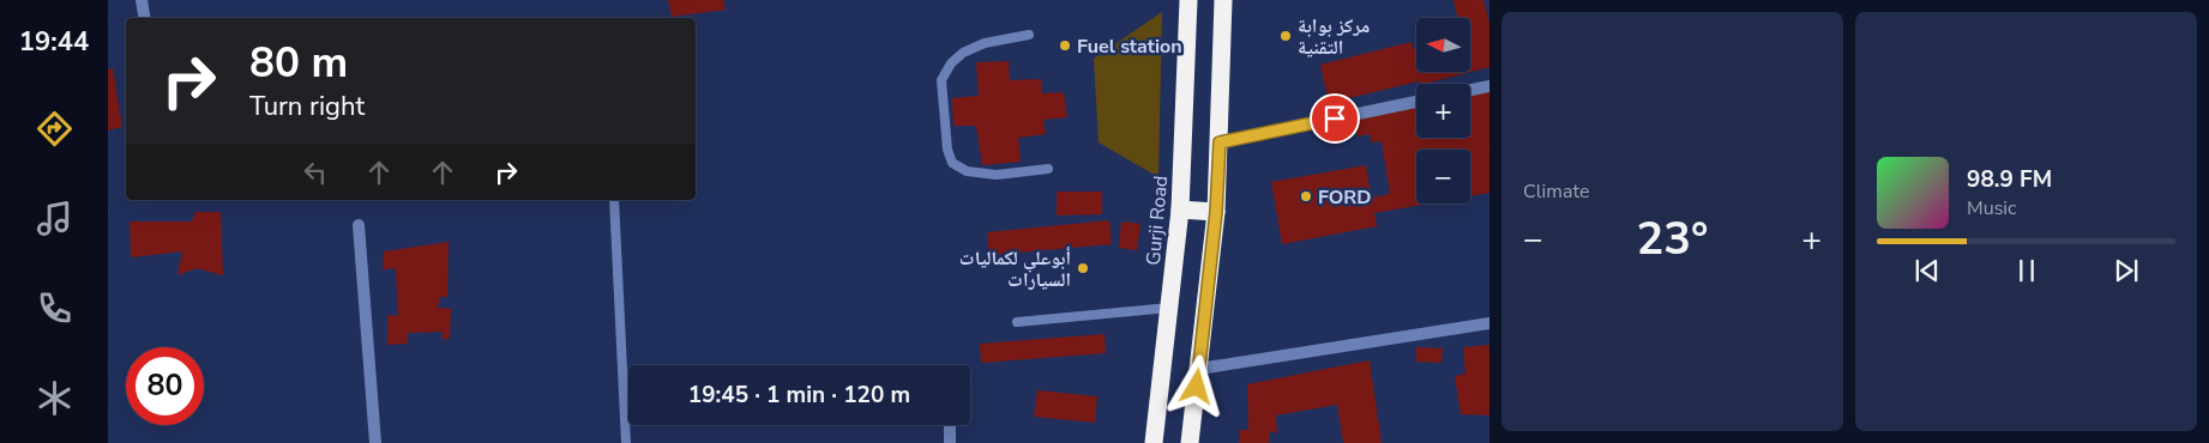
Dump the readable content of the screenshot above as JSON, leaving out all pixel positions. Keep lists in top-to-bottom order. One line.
{"streets":{"highway":["Gurji Road"]},"places":["مركز بوابة التقنية","Fuel station","FORD","أبوعلي لكماليات السيارات"],"north":"left","page":{"tabs":"19:44","tile":"Climate","map_buttons":["+","−"],"turn":["80 m","Turn right"],"song":["98.9 FM","Music"],"heat":["−","23°","+"],"limit":"80","trip":"19:45 · 1 min · 120 m"}}
